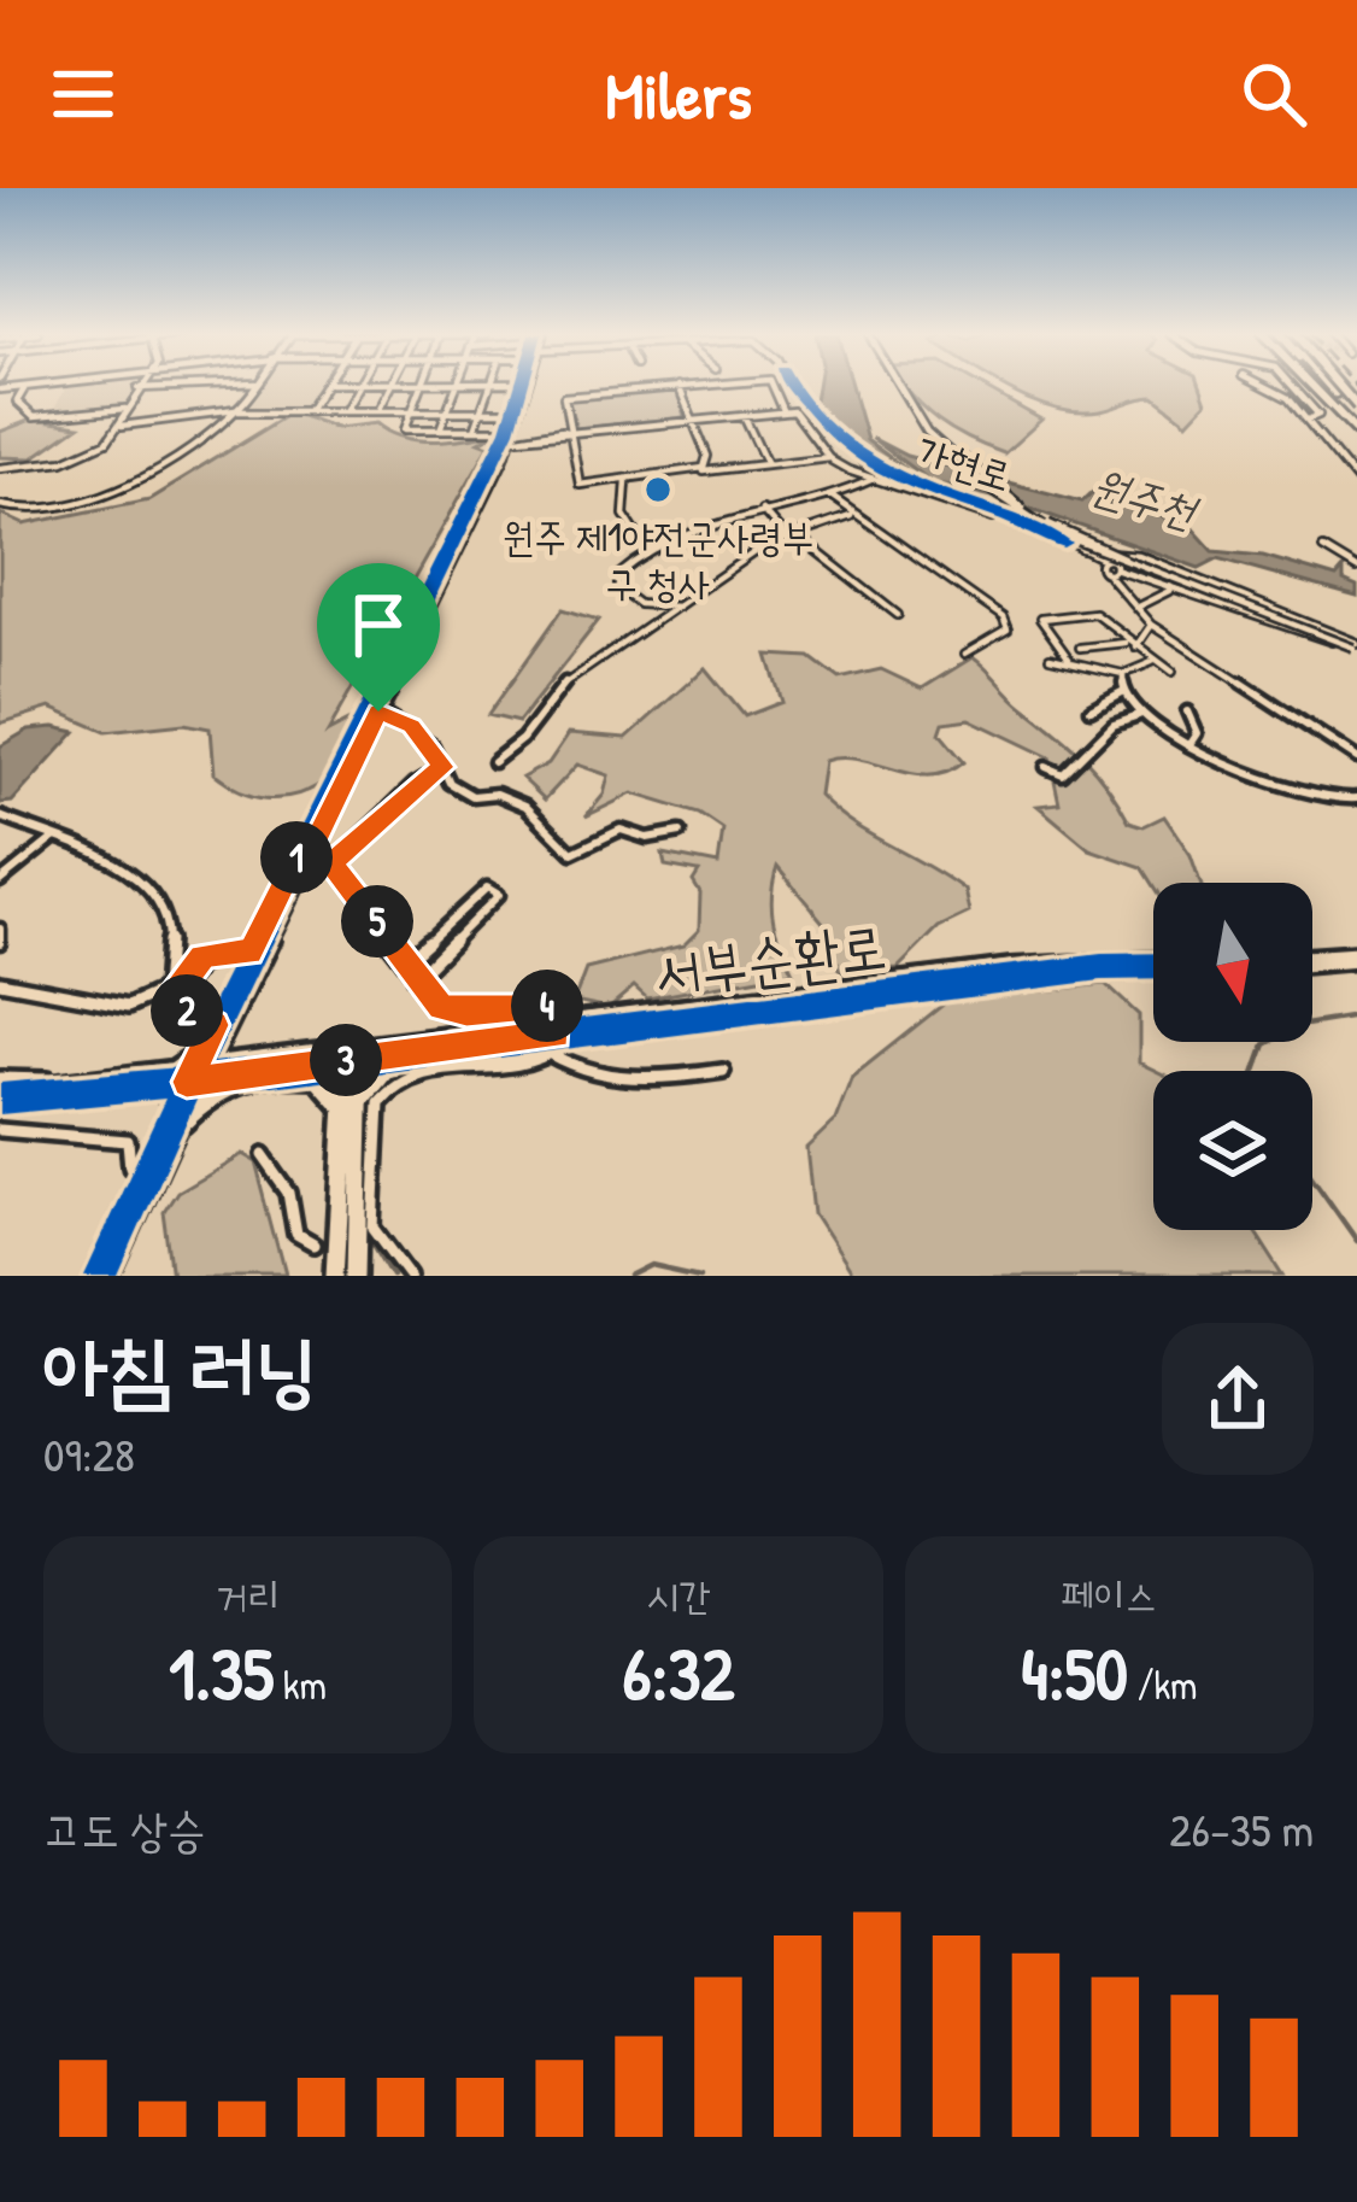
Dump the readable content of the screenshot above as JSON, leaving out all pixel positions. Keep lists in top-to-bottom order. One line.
{"streets":{"street":["가현로","서부순환로"]},"water":["원주천"],"places":["원주 제1야전군사령부 구 청사"],"north":"bottom","page":{"header":"Milers","pins":["1","5","4","2","3"],"heading":["아침 러닝","09:28"],"stats":[["거리","1.35 km"],["시간","6:32"],["페이스","4:50 /km"]],"chart":["고도 상승","26–35 m"]}}
